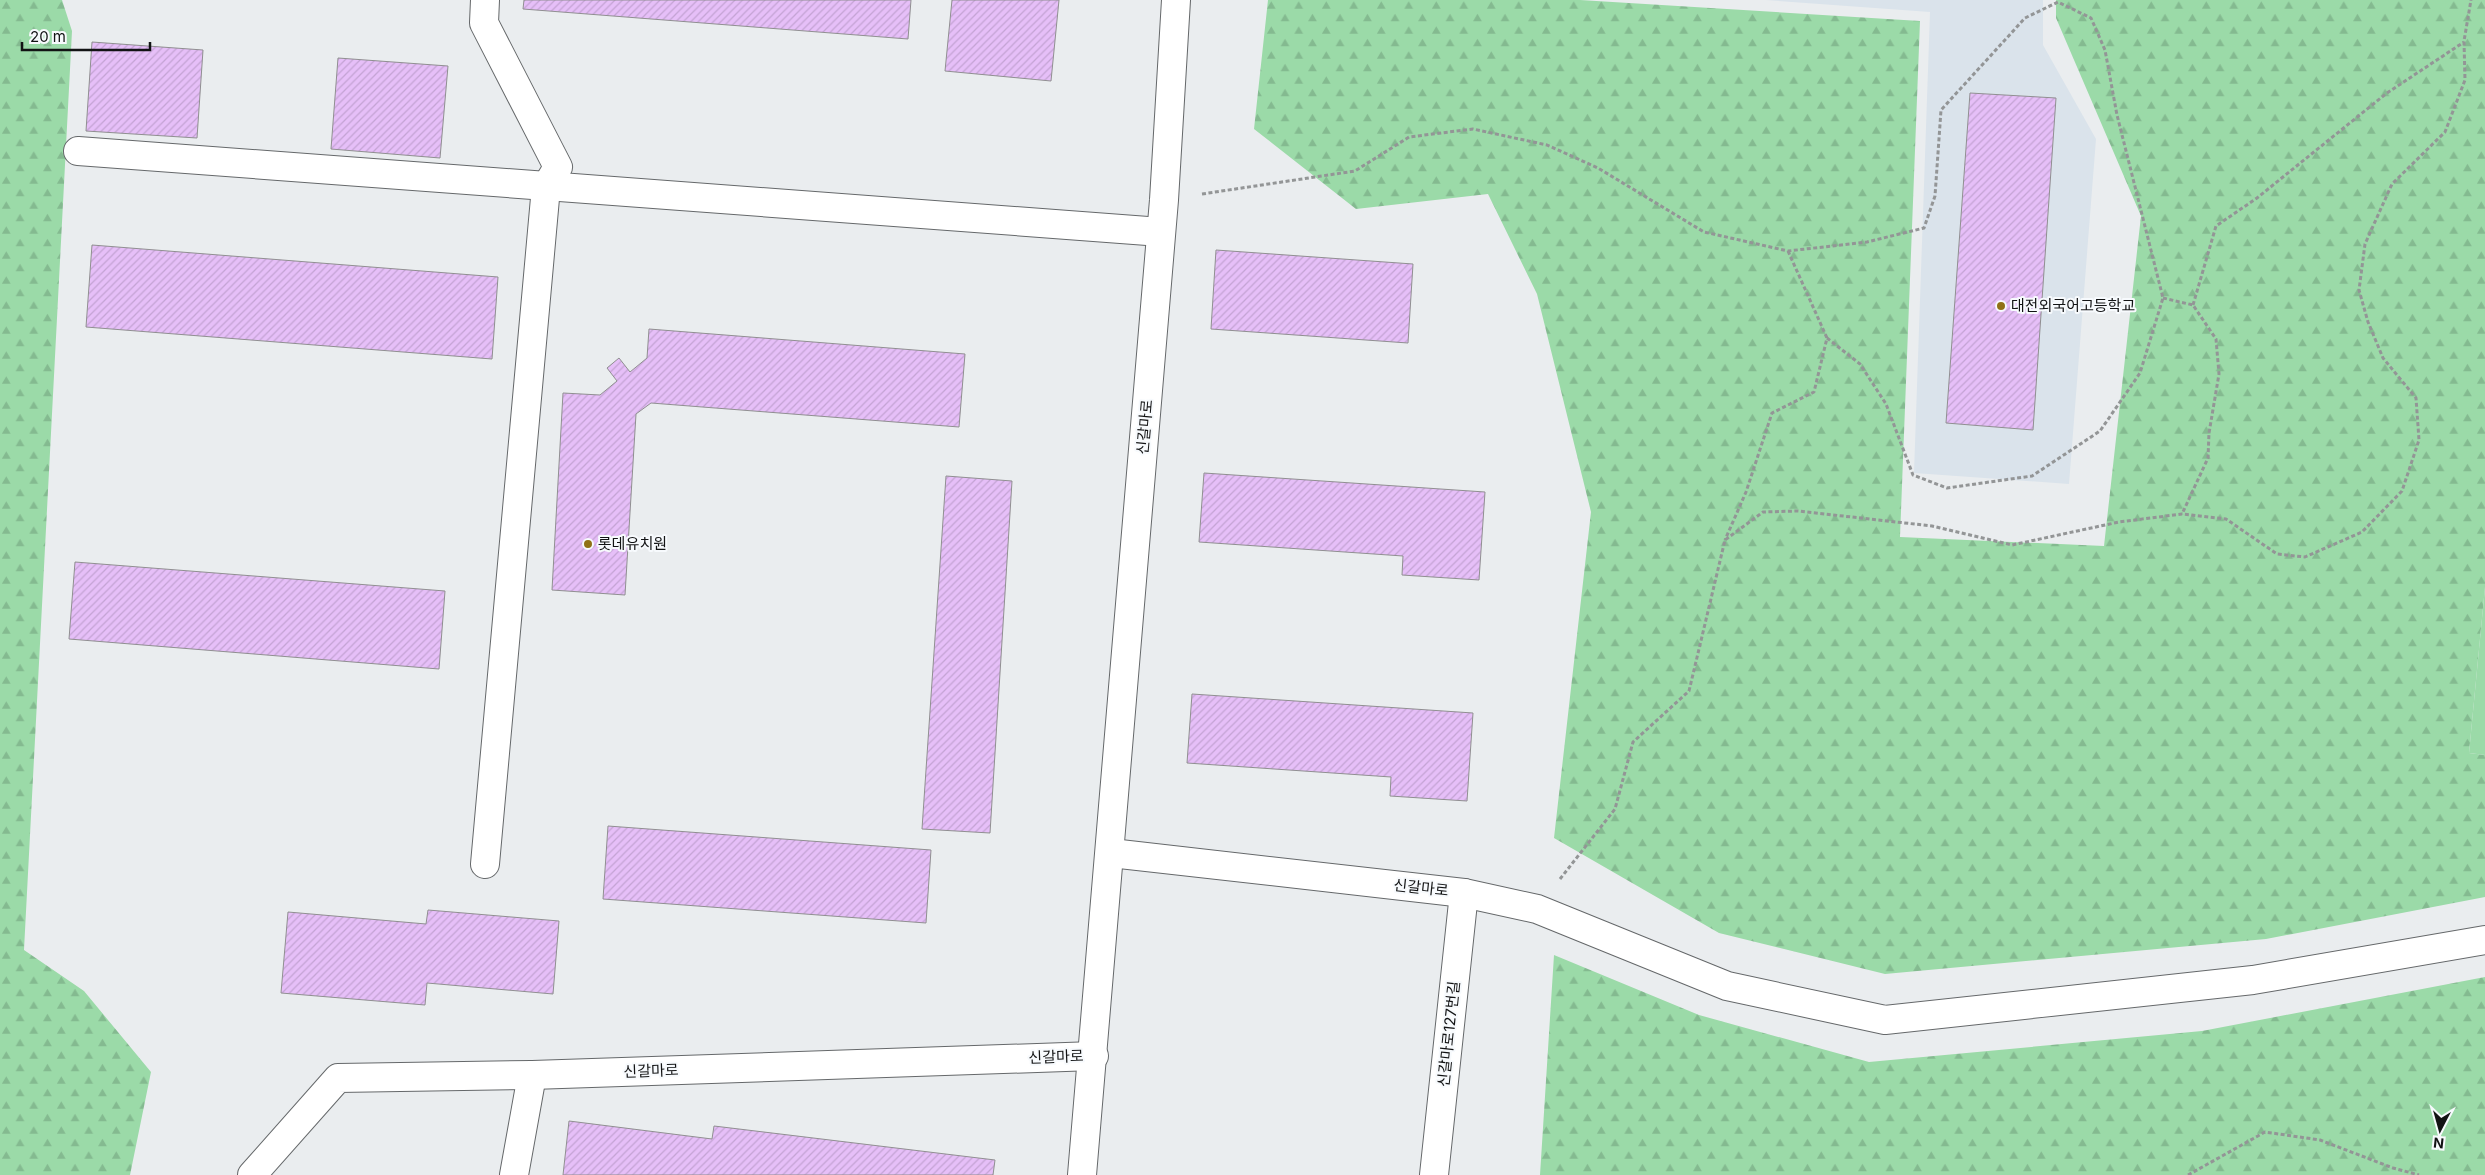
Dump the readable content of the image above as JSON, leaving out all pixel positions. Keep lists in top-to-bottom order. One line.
{"streets":{"street":["신갈마로","신갈마로127번길"]},"crossings":[["신갈마로","신갈마로127번길"]],"places":["대전외국어고등학교","롯데유치원"],"scale_bar":"20 m","north":"bottom"}
